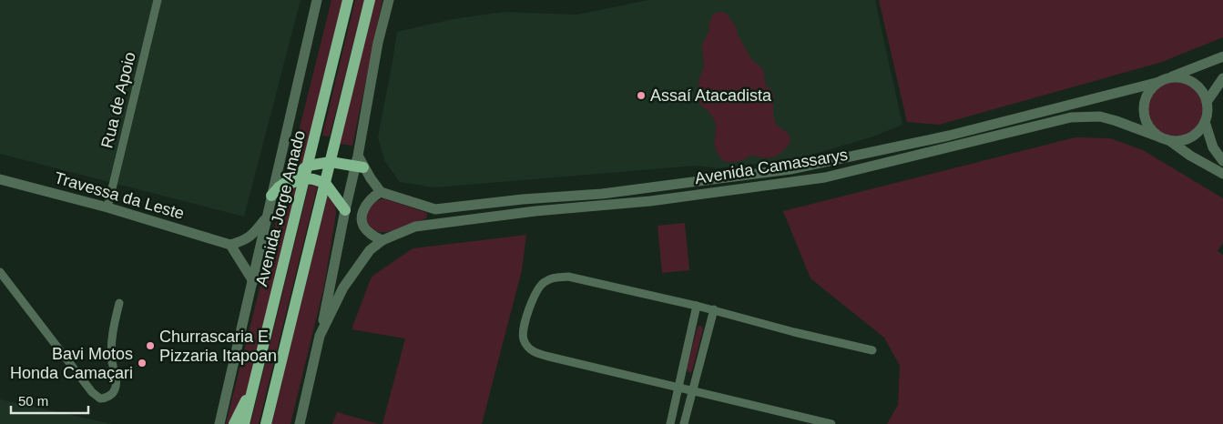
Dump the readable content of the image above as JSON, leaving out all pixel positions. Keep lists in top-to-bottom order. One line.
{"streets":{"main road":["Avenida Jorge Amado"],"street":["Rua de Apoio","Avenida Camassarys","Travessa da Leste"]},"crossings":[["Rua de Apoio","Travessa da Leste"]],"places":["Assaí Atacadista","Churrascaria E Pizzaria Itapoan","Bavi Motos Honda Camaçari"],"scale_bar":"50 m"}
